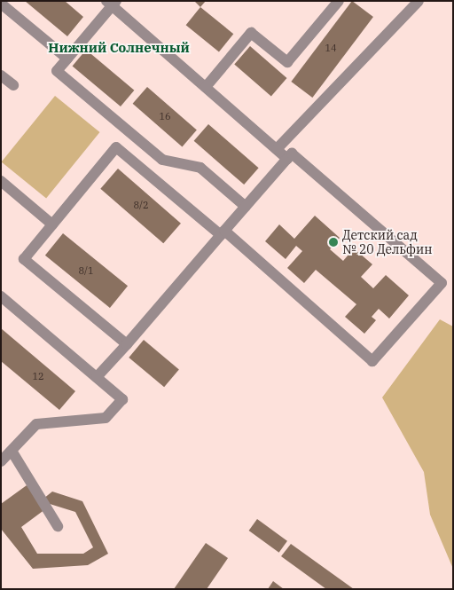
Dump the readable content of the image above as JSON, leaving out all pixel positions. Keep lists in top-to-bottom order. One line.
{"districts":["Нижний Солнечный"],"places":["Детский сад № 20 Дельфин"],"house_numbers":["14","16","8/2","8/1","12"]}
